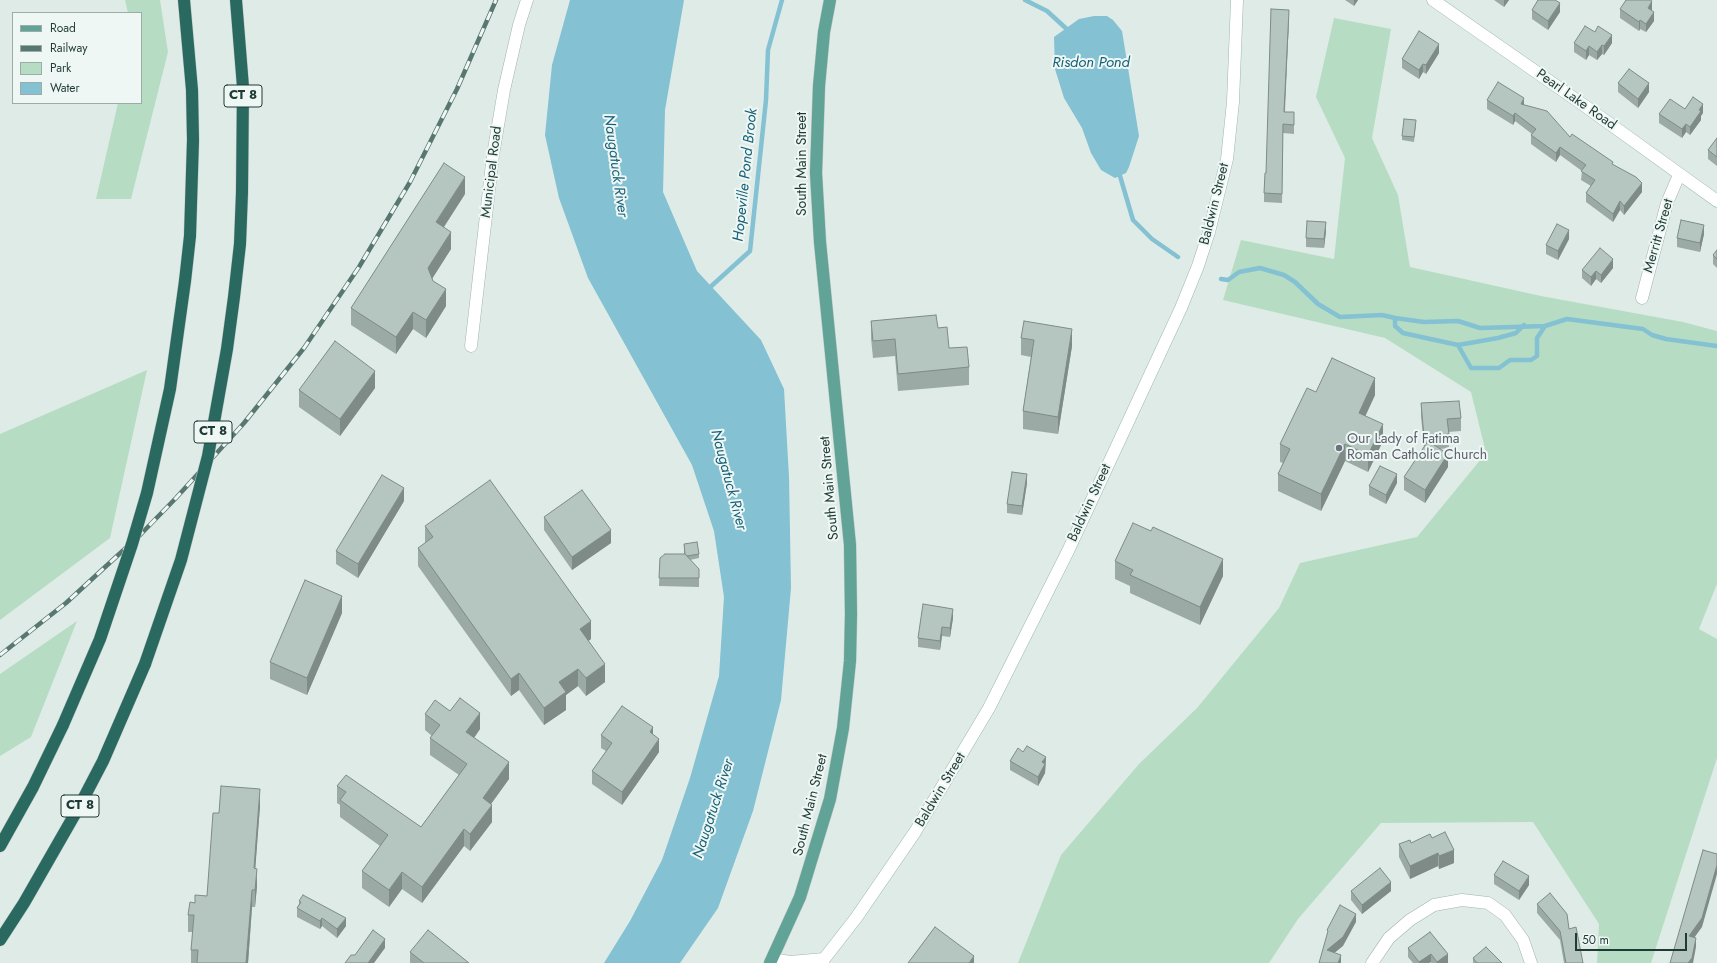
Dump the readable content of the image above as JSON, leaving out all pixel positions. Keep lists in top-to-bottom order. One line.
{"streets":{"highway":["CT 8"],"main road":["Pearl Lake Road","South Main Street","Municipal Road","Baldwin Street","Merritt Street"]},"crossings":[["Pearl Lake Road","Merritt Street"],["South Main Street","Baldwin Street"]],"water":["Risdon Pond","Naugatuck River","Hopeville Pond Brook"],"places":["Our Lady of Fatima Roman Catholic Church"],"legend":["Road","Railway","Park","Water"],"scale_bar":"50 m"}
